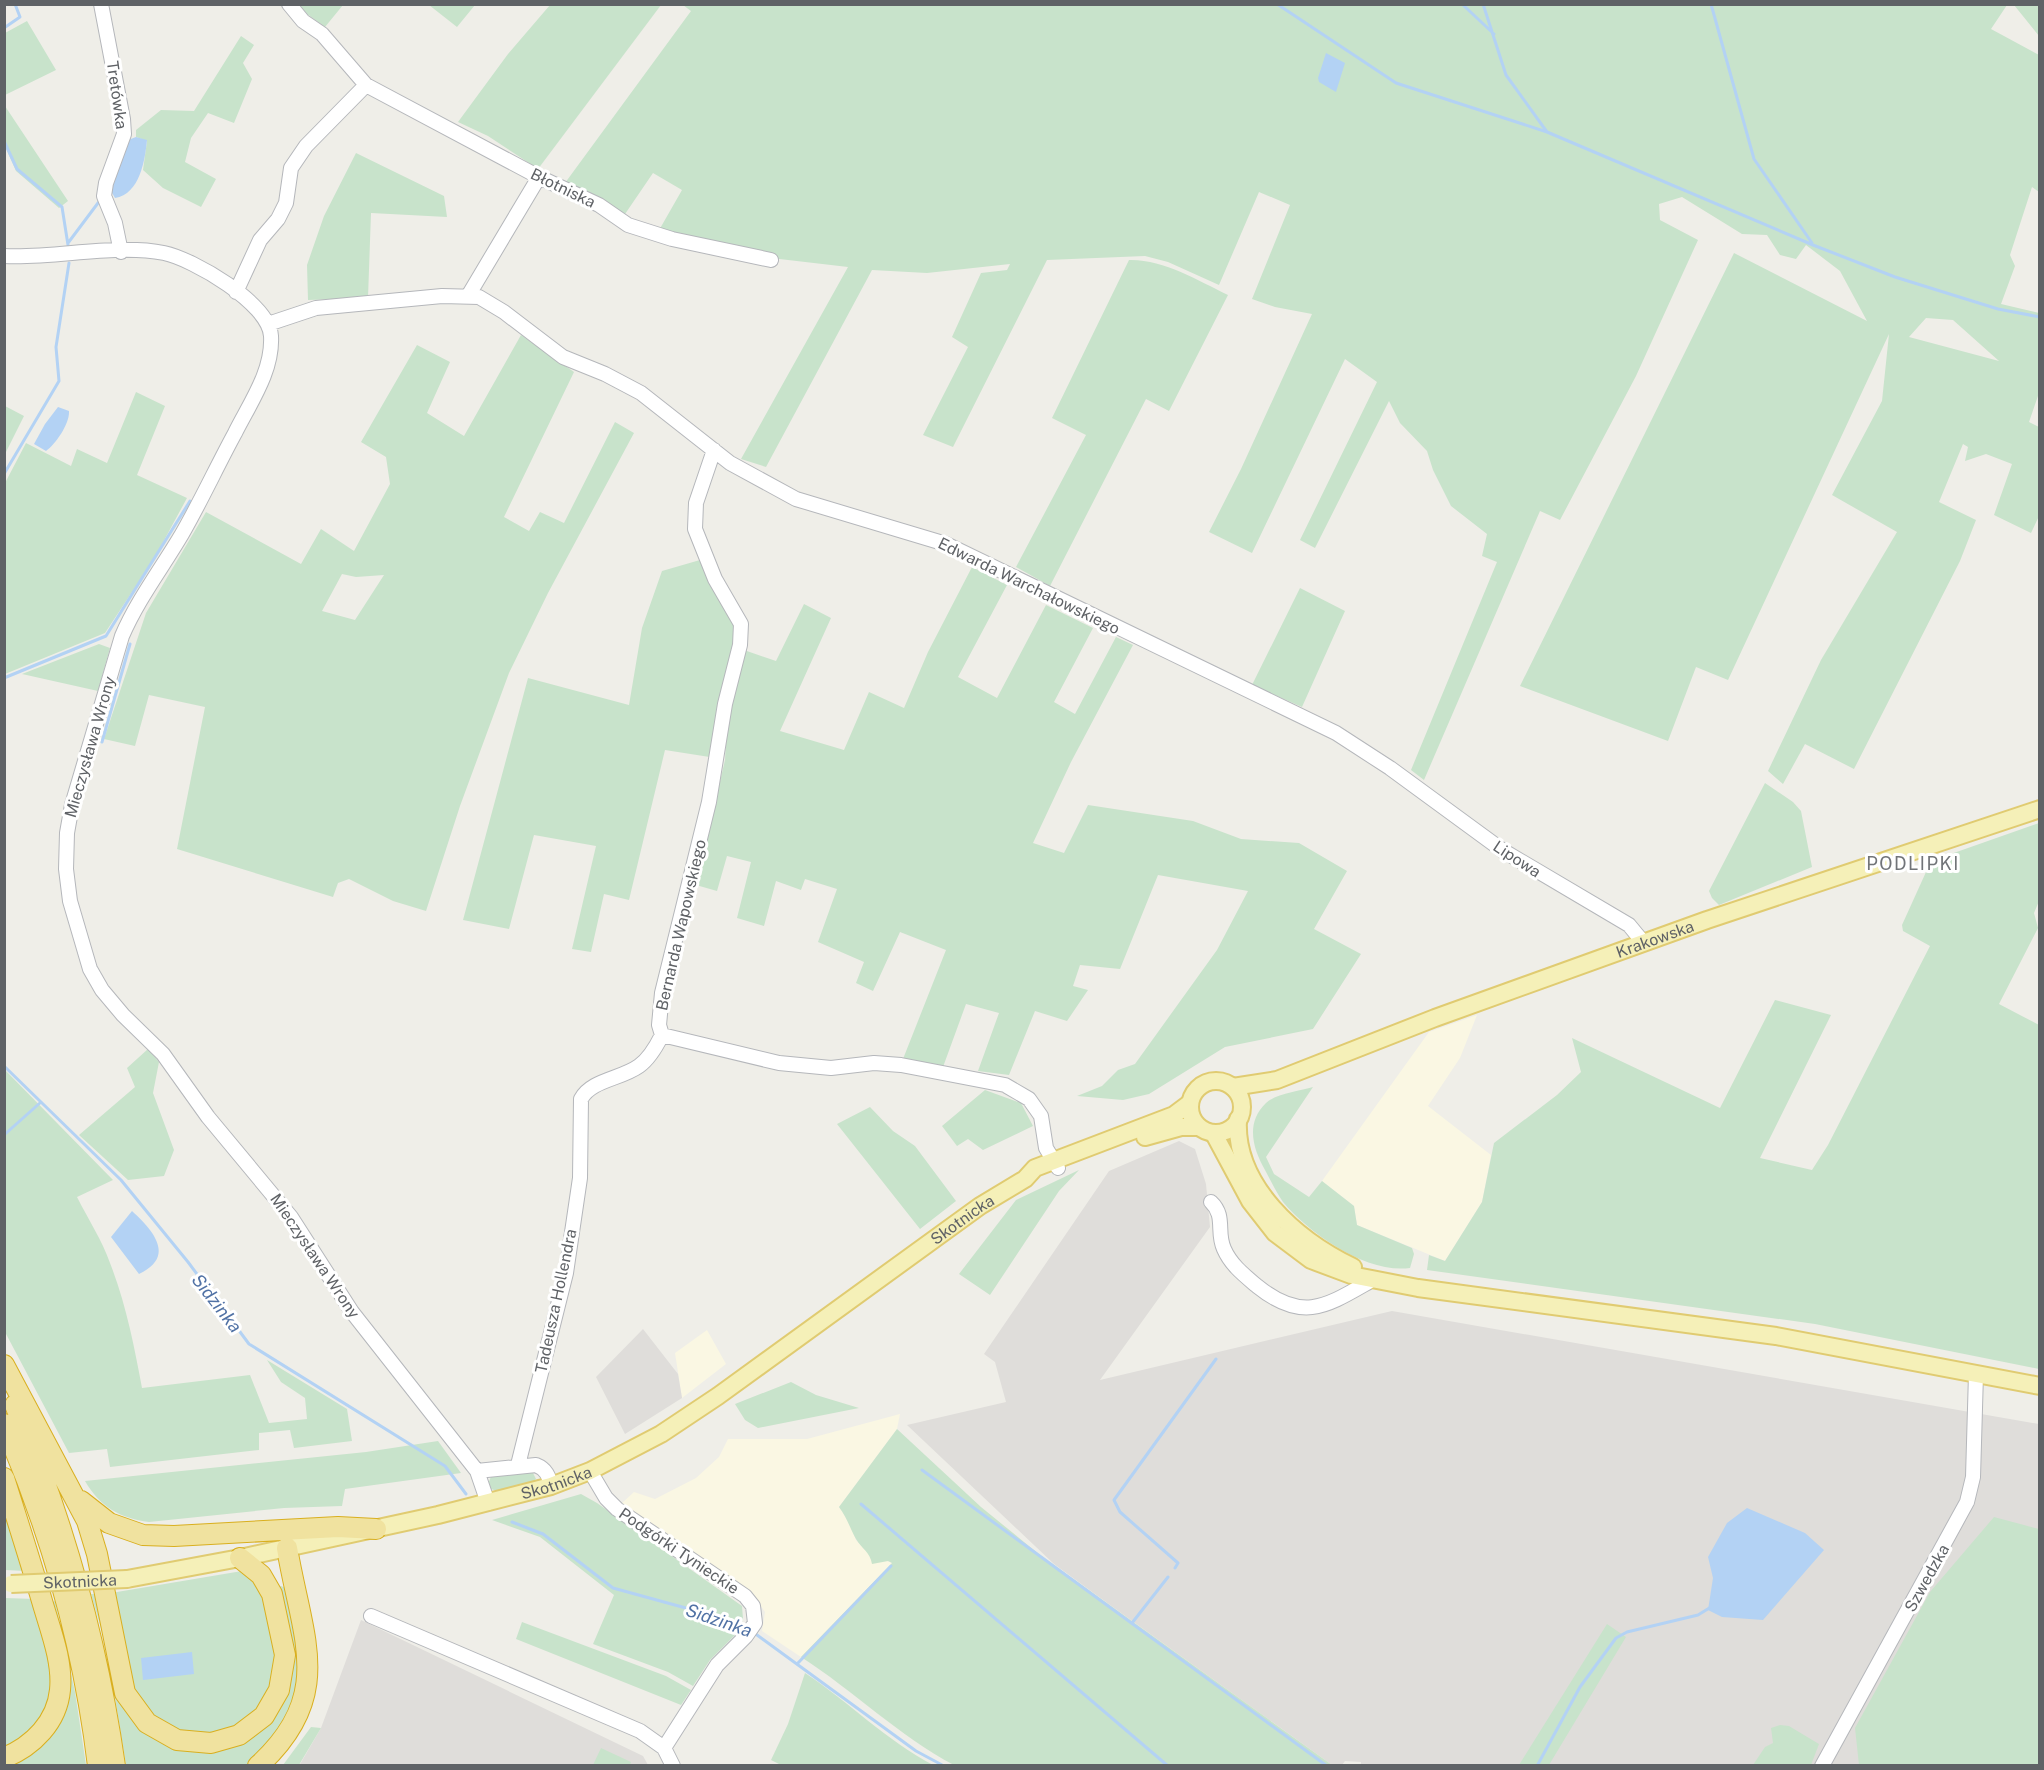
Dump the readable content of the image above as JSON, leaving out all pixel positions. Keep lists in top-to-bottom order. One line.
{"streets":{"main road":["Krakowska","Skotnicka"],"street":["Tretówka","Błotniska","Edwarda Warchałowskiego","Mieczysława Wrony","Lipowa","Bernarda Wapowskiego","Tadeusza Hollendra","Podgórki Tynieckie","Szwedzka"]},"crossings":[["Edwarda Warchałowskiego","Mieczysława Wrony"],["Edwarda Warchałowskiego","Lipowa"],["Edwarda Warchałowskiego","Bernarda Wapowskiego"],["Mieczysława Wrony","Skotnicka"],["Lipowa","Krakowska"],["Bernarda Wapowskiego","Skotnicka"],["Bernarda Wapowskiego","Tadeusza Hollendra"],["Skotnicka","Podgórki Tynieckie"]],"districts":["PODLIPKI"],"water":["Sidzinka"]}
